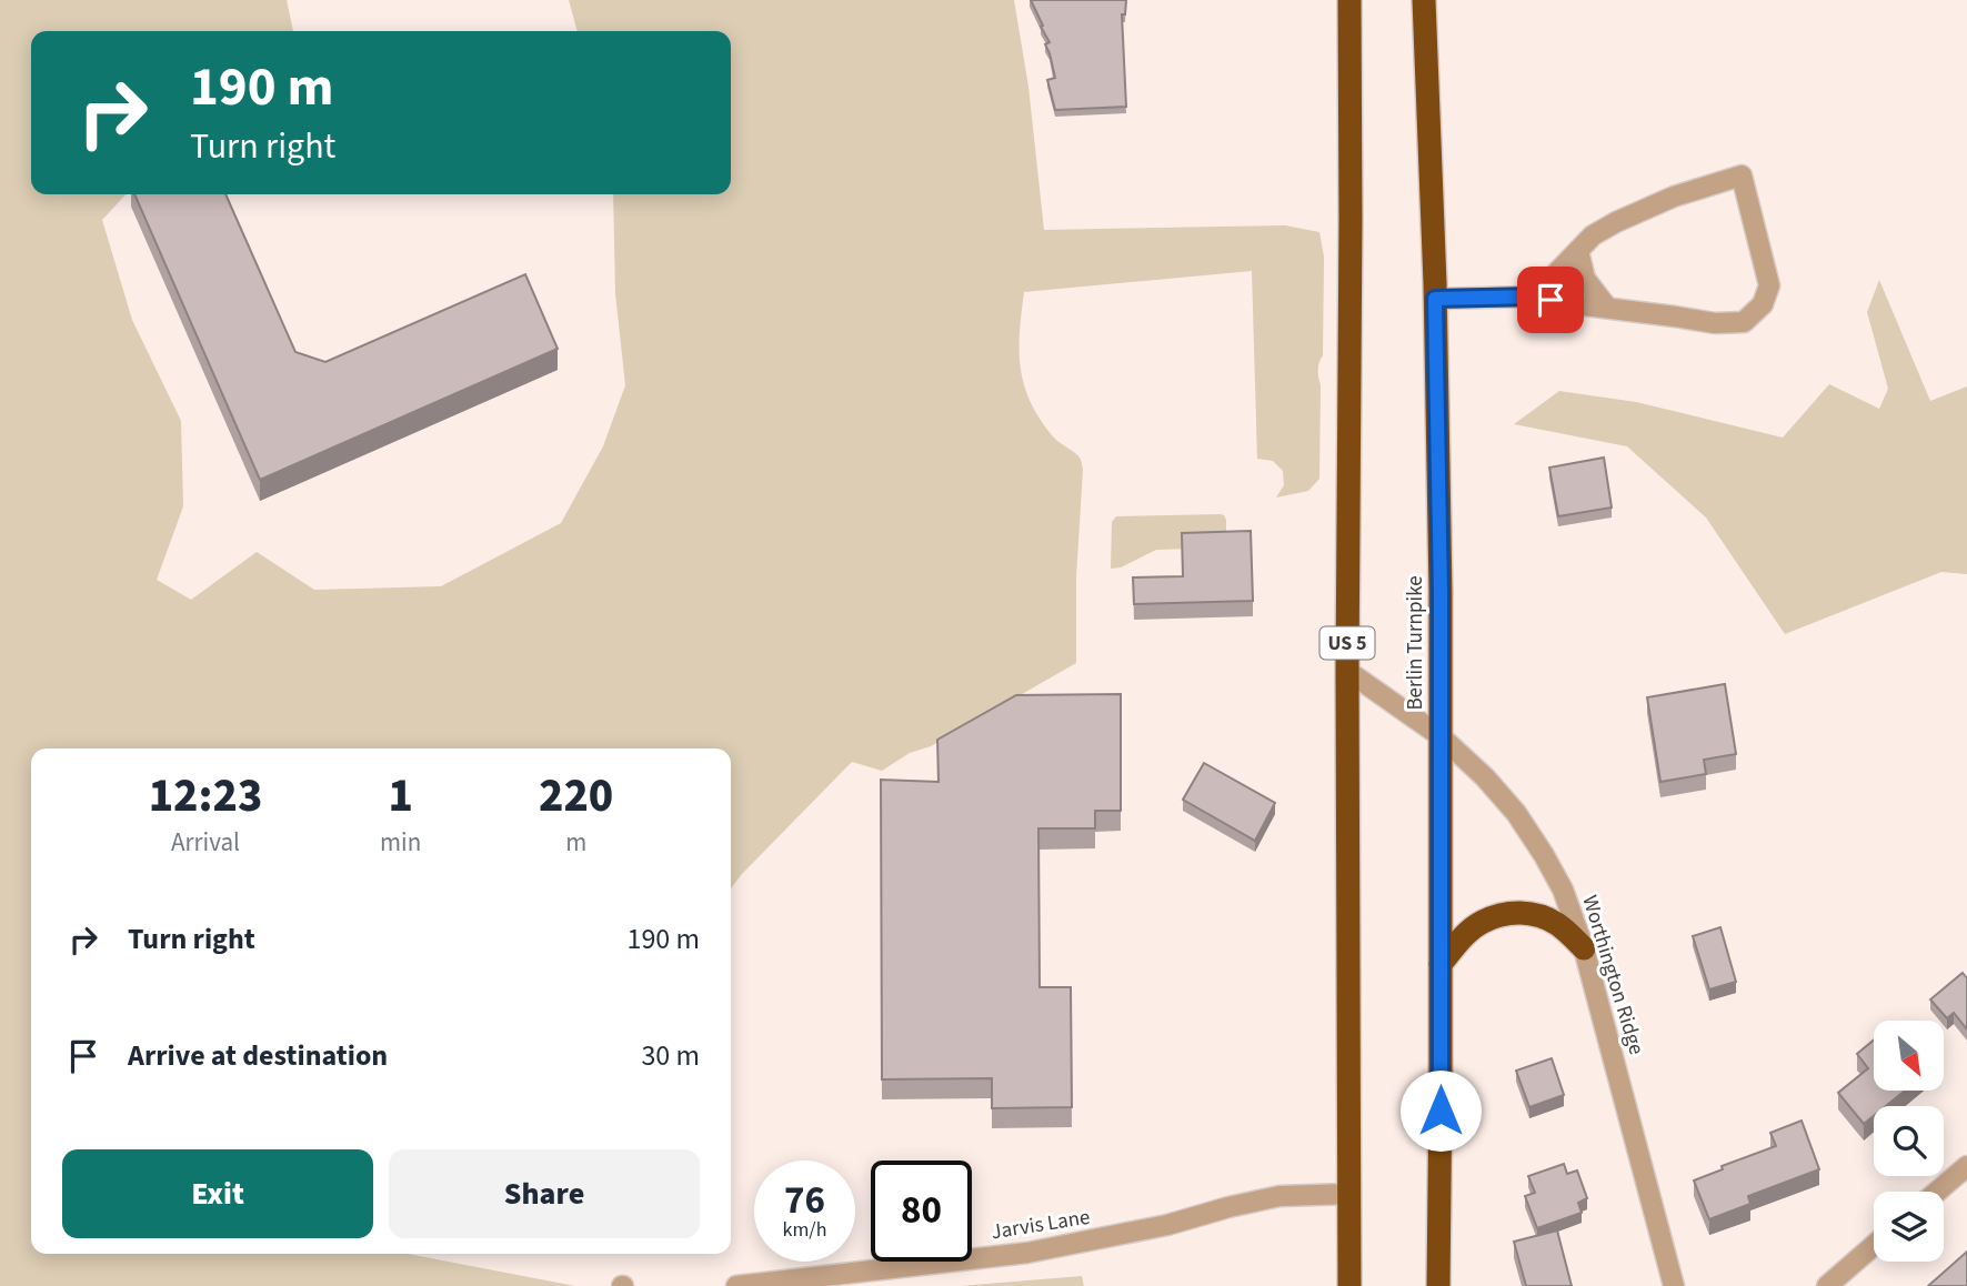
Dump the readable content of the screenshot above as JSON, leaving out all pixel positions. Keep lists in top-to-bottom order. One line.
{"streets":{"highway":["US 5","Berlin Turnpike"],"street":["Worthington Ridge","Jarvis Lane"]},"crossings":[["US 5","Worthington Ridge"],["US 5","Jarvis Lane"],["Berlin Turnpike","Worthington Ridge"]],"north":"bottom right","page":{"turn":["190 m","Turn right"],"eta":["12:23","Arrival","1","min","220","m"],"list":[{"name":"Turn right","value":"190 m"},{"name":"Arrive at destination","value":"30 m"}],"buttons":["Exit","Share"],"speed":"76 km/h","limit":"80"}}
